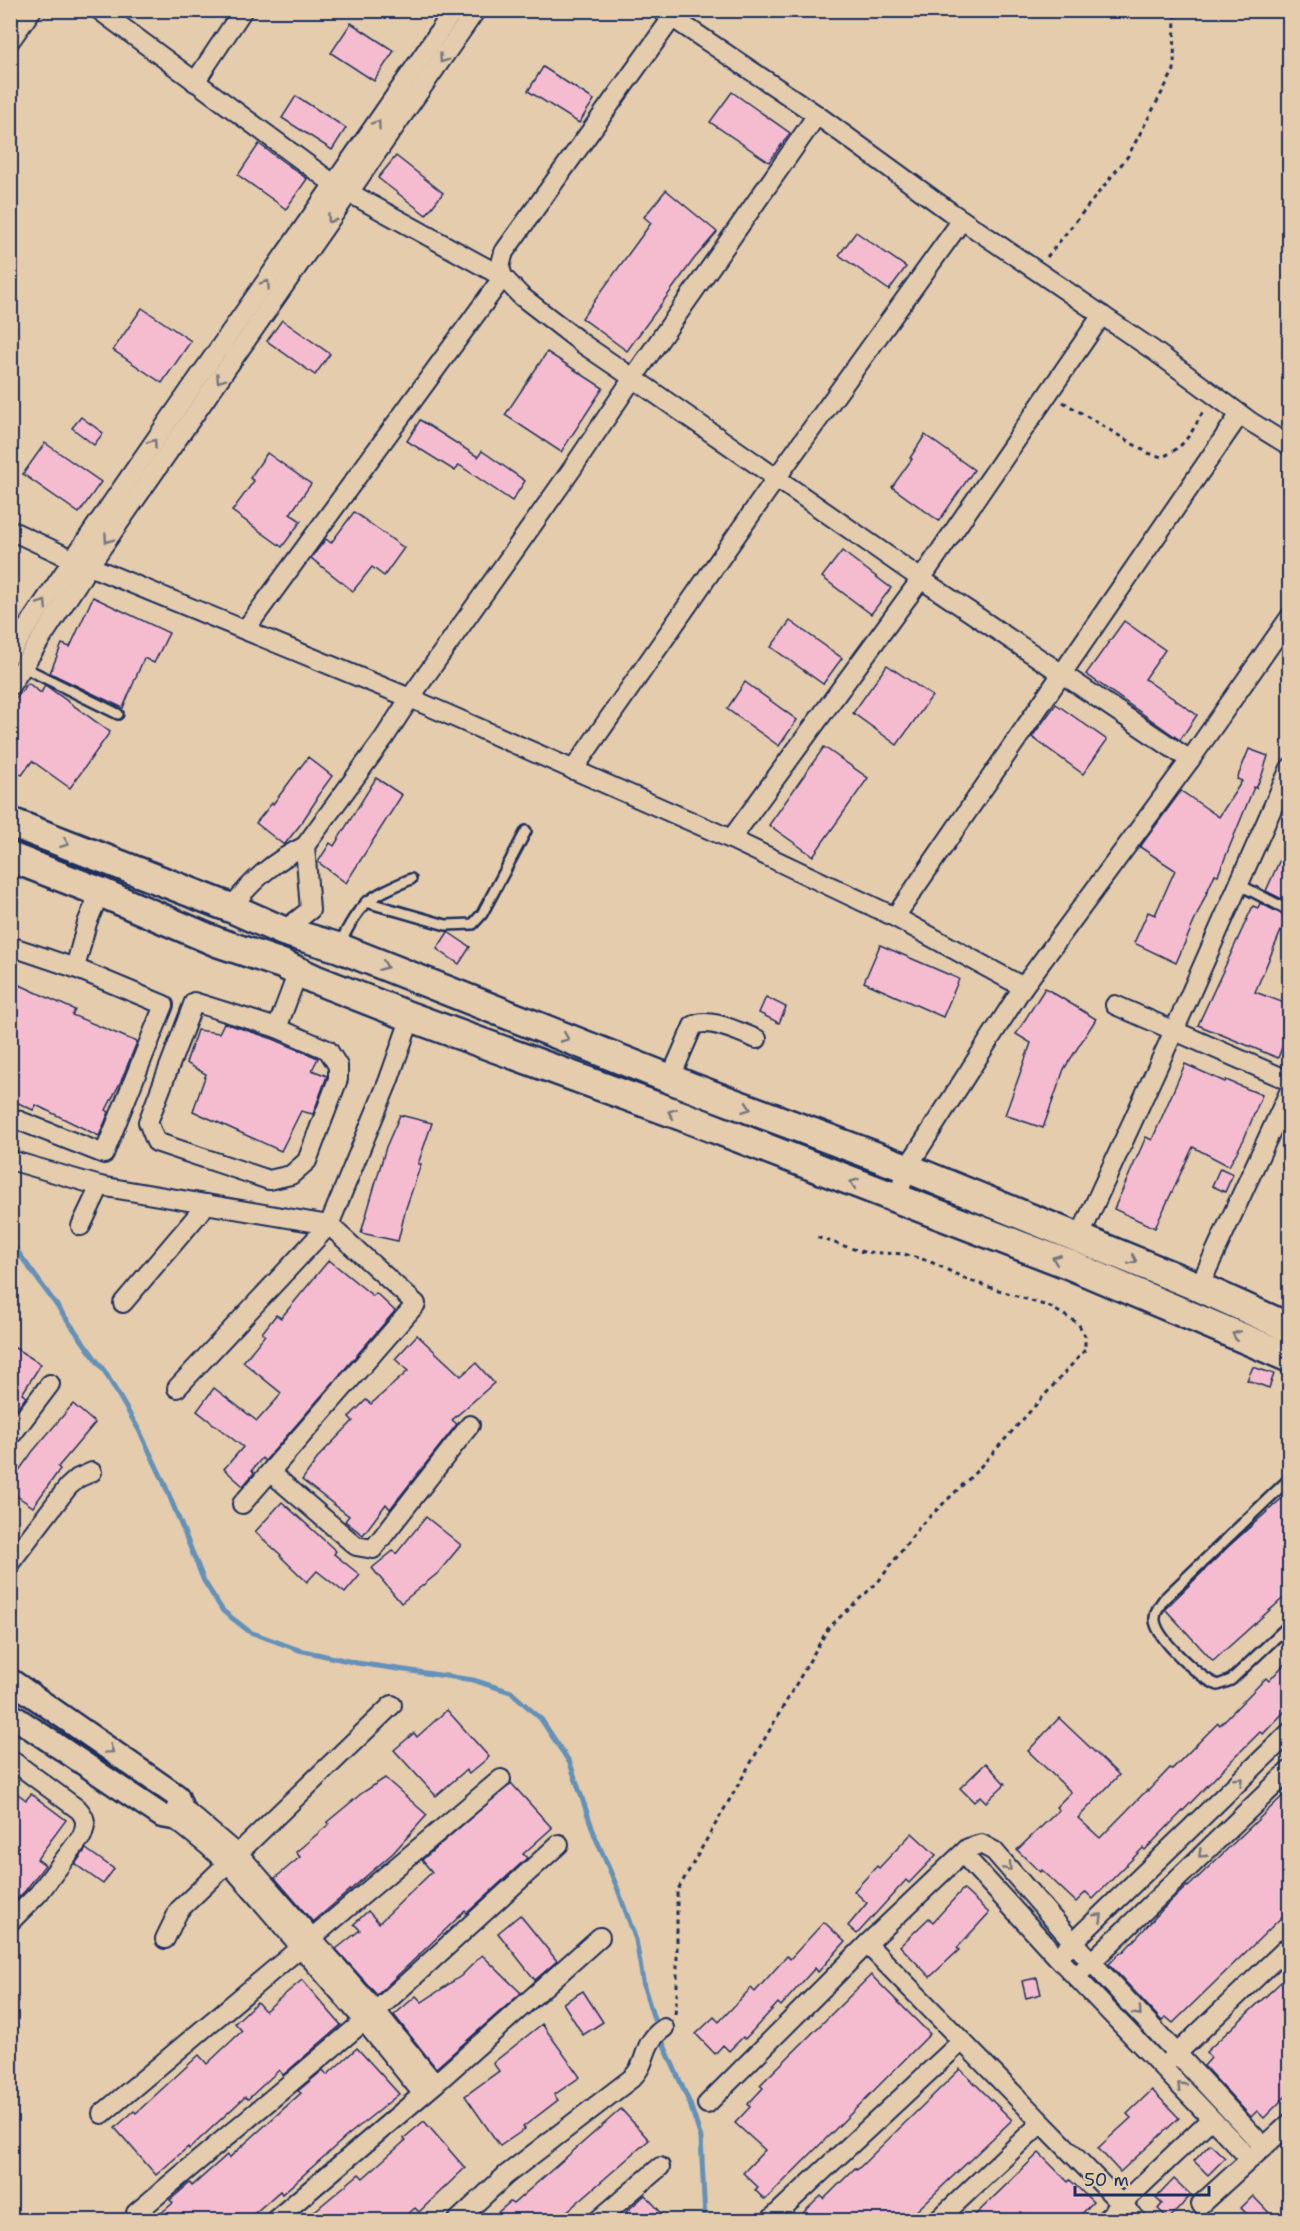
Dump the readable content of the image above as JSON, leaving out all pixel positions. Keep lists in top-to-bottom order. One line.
{"scale_bar":"50 m"}
